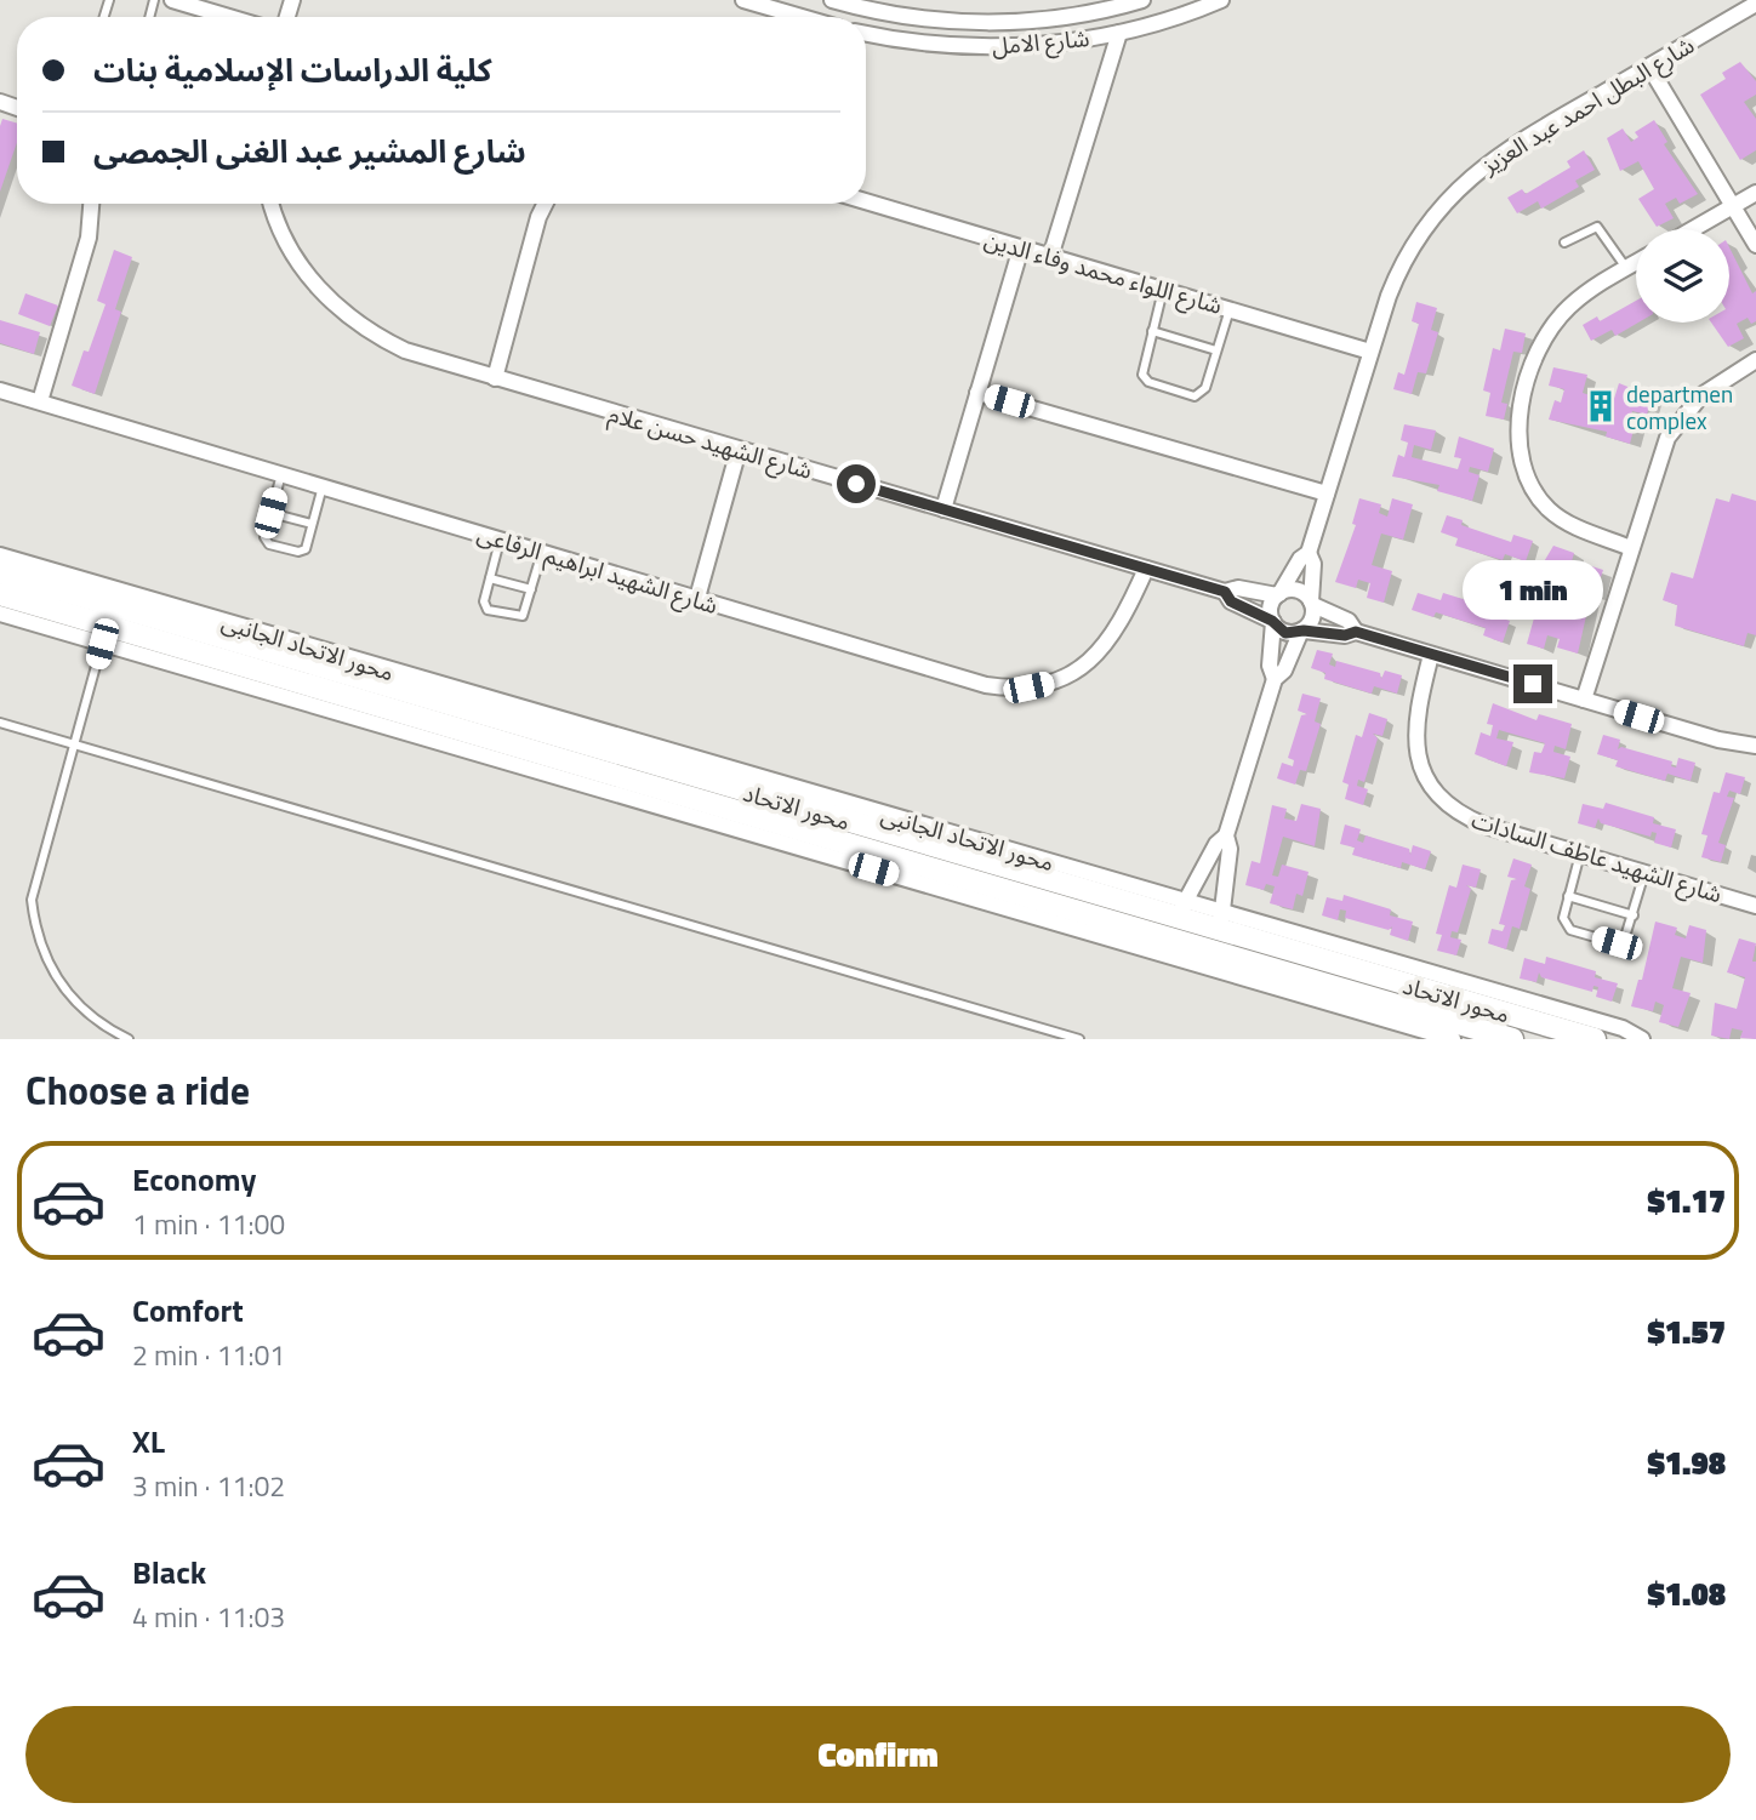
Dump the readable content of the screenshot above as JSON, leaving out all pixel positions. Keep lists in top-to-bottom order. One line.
{"streets":{"street":["شارع الامل","شارع البطل احمد عبد العزيز","شارع اللواء محمد وفاء الدين","شارع الشهيد حسن علام","شارع الشهيد ابراهيم الرفاعى","محور الاتحاد الجانبى","محور الاتحاد","شارع الشهيد عاطف السادات"]},"crossings":[["شارع البطل احمد عبد العزيز","شارع اللواء محمد وفاء الدين"],["شارع البطل احمد عبد العزيز","شارع الشهيد حسن علام"],["شارع الشهيد حسن علام","شارع الشهيد ابراهيم الرفاعى"],["محور الاتحاد الجانبى","محور الاتحاد"]],"places":{"building":["departmen complex"]},"page":{"banner":["كلية الدراسات الإسلامية بنات","شارع المشير عبد الغنى الجمصى"],"bubble":"1 min","heading":"Choose a ride","list":[{"name":"Economy","note":"1 min · 11:00","value":"$1.17"},{"name":"Comfort","note":"2 min · 11:01","value":"$1.57"},{"name":"XL","note":"3 min · 11:02","value":"$1.98"},{"name":"Black","note":"4 min · 11:03","value":"$1.08"}],"buttons":"Confirm"}}
